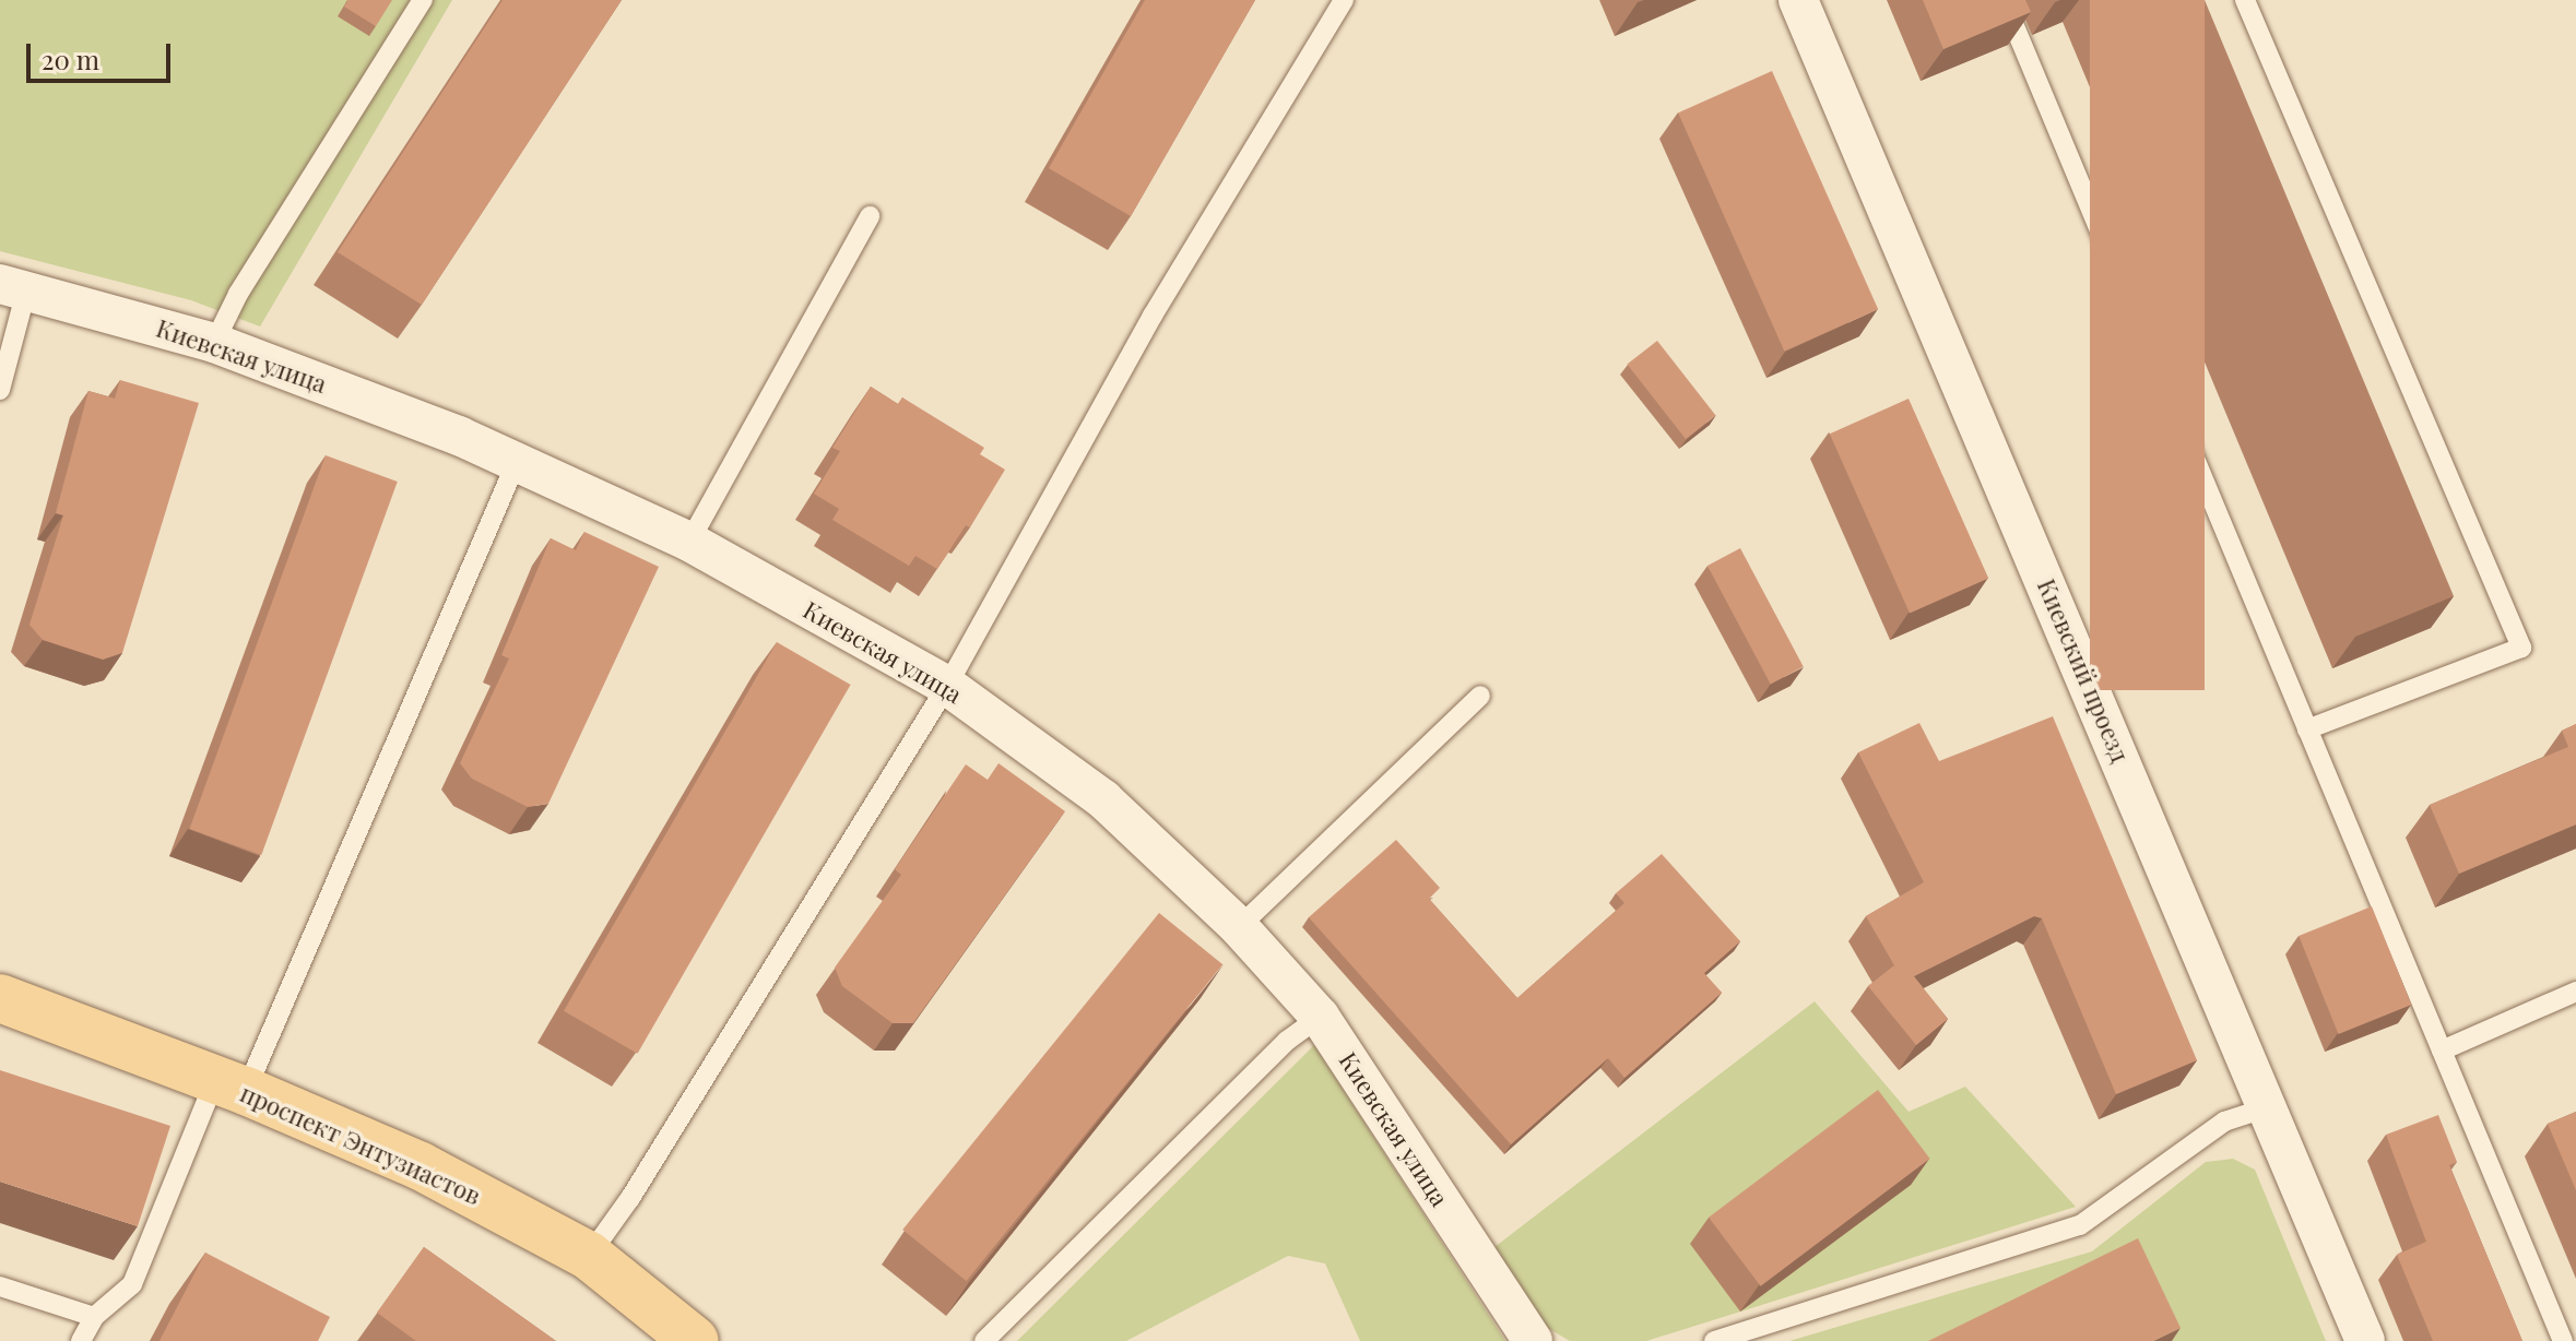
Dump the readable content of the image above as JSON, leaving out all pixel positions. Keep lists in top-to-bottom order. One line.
{"streets":{"main road":["проспект Энтузиастов"],"street":["Киевская улица","Киевский проезд"]},"scale_bar":"20 m"}
